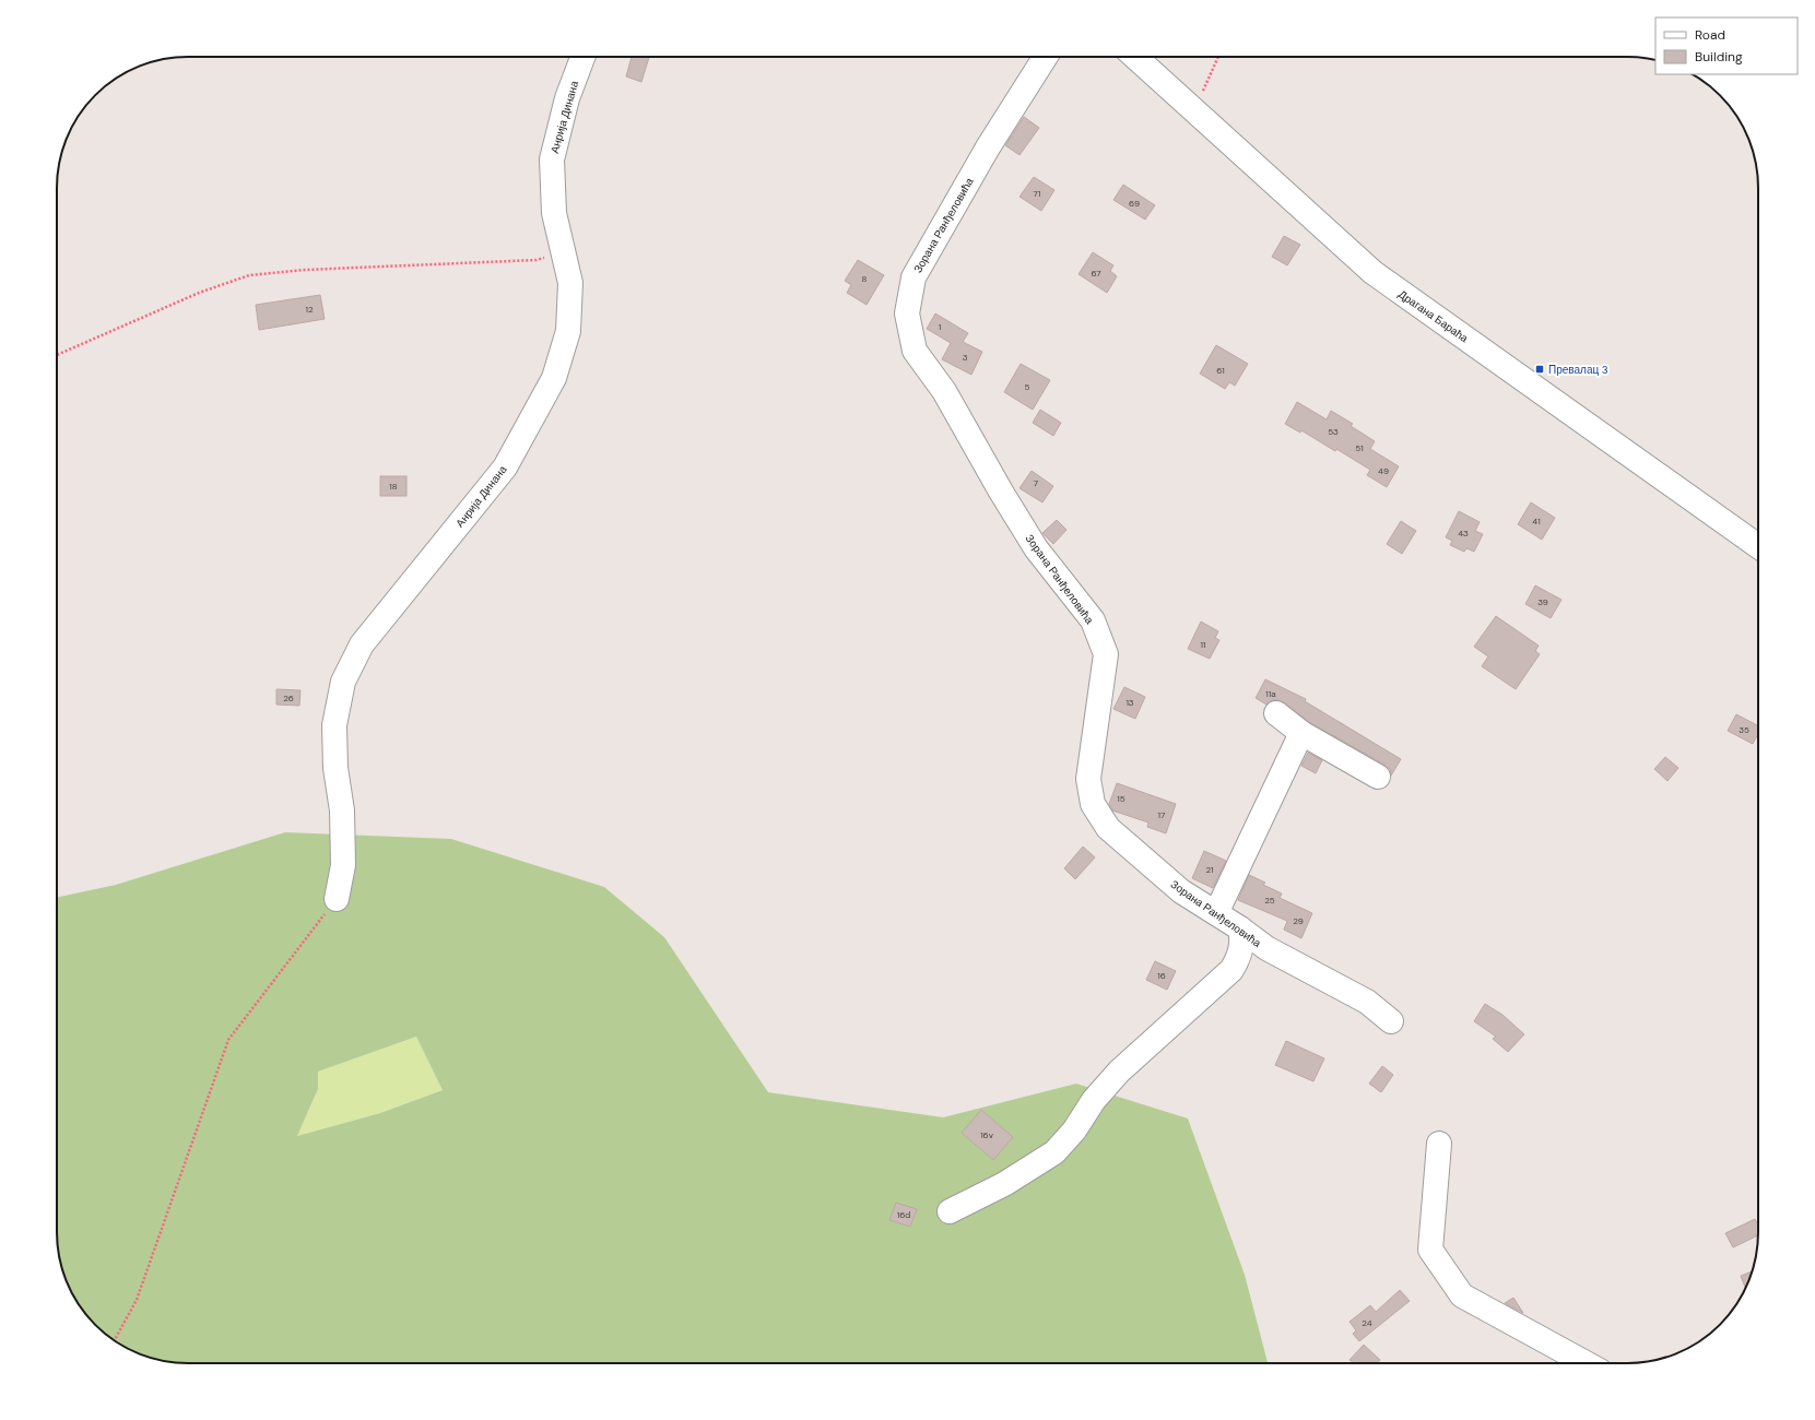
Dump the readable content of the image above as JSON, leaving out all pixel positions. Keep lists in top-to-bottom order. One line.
{"streets":{"street":["Анрија Динана","Зорана Ранђеловића","Драгана Бараћа"]},"places":{"transit":["Превалац 3"]},"house_numbers":["71","69","67","8","12","1","3","61","5","53","51","49","7","18","41","43","39","11","11a","26","13","35","15","17","21","25","29","16","16v","16d","24"],"legend":["Road","Building"]}
